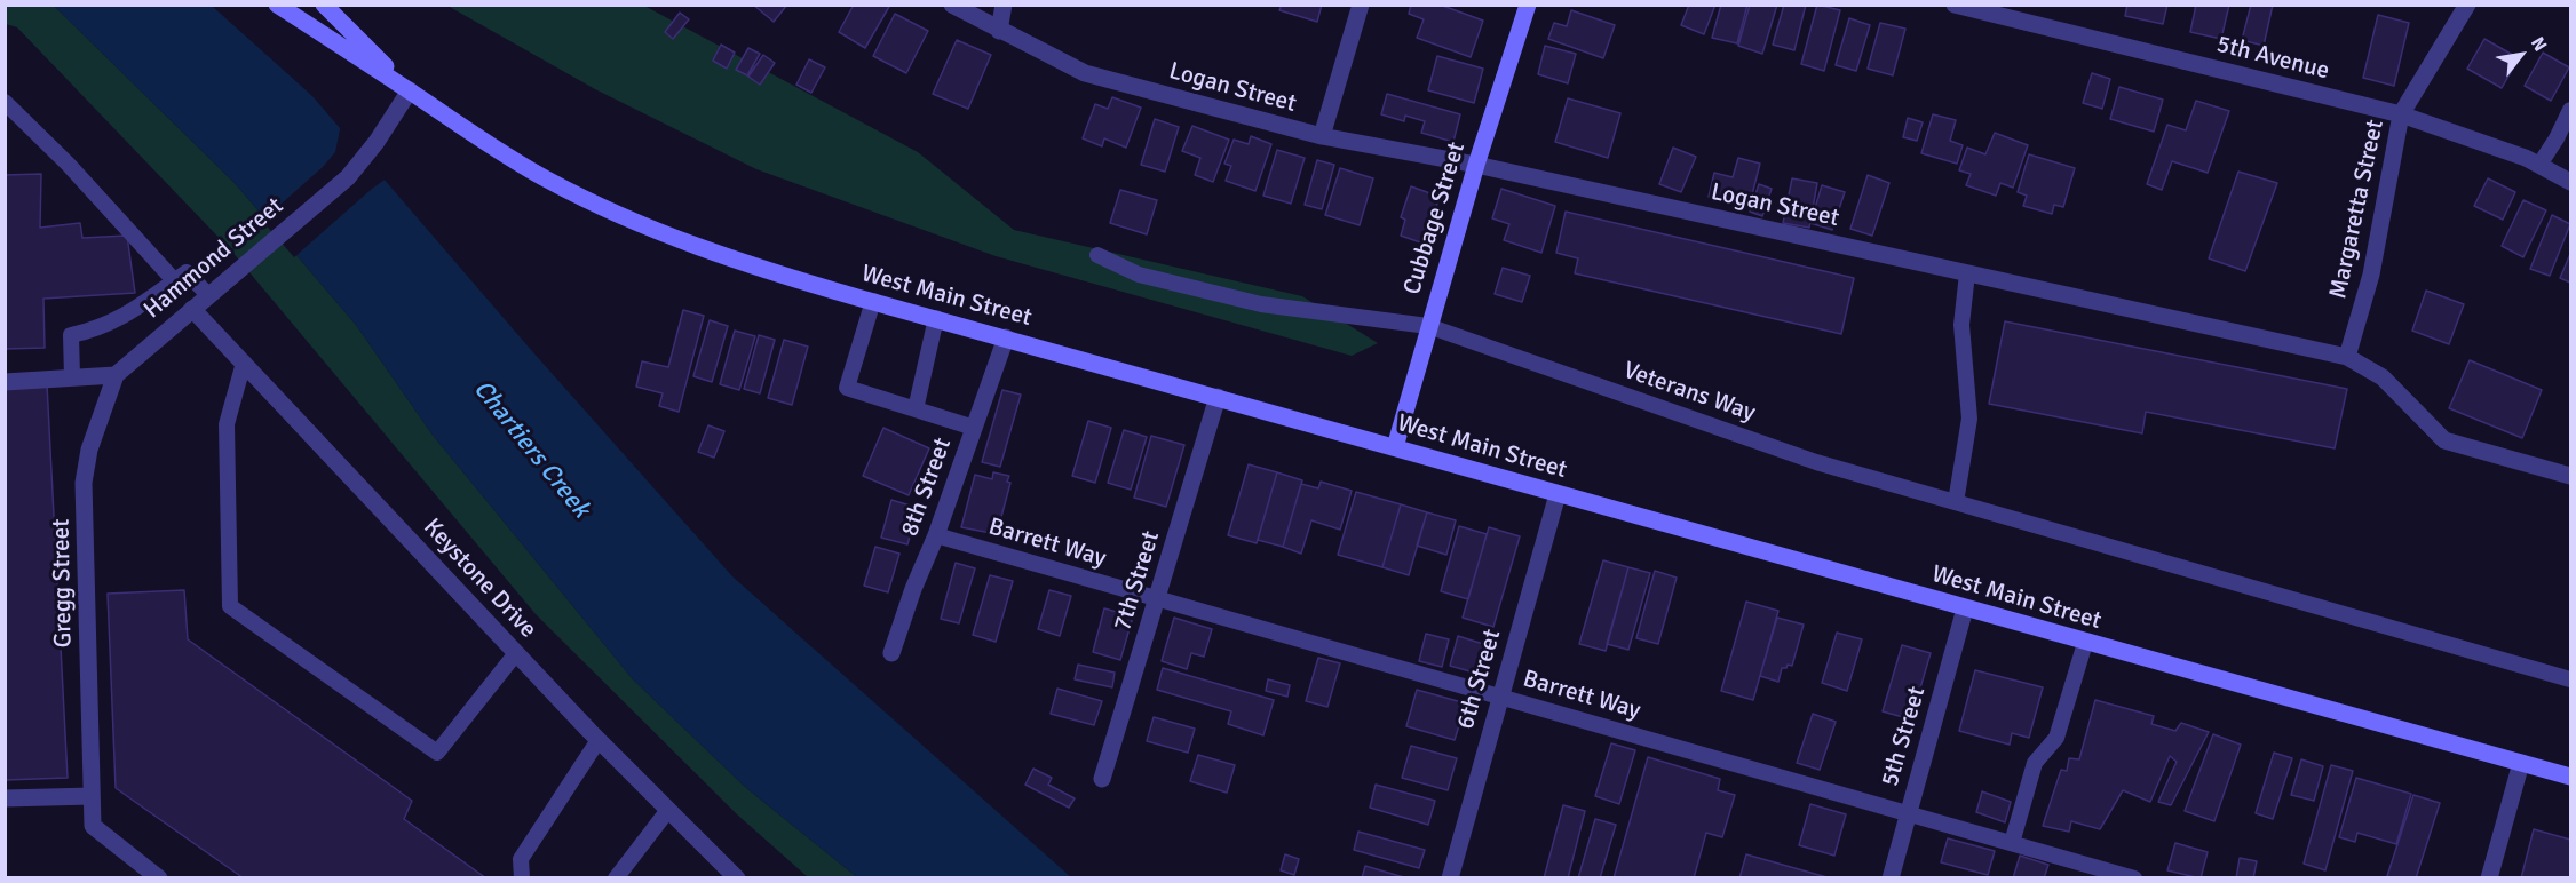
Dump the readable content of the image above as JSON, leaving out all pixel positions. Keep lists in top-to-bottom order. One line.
{"streets":{"main road":["Cubbage Street","West Main Street"],"street":["5th Avenue","Logan Street","Margaretta Street","Hammond Street","8th Street","Keystone Drive","7th Street","Gregg Street","6th Street","5th Street"],"lane":["Veterans Way","Barrett Way"]},"crossings":[["5th Avenue","Margaretta Street"],["Logan Street","Margaretta Street"],["Logan Street","Cubbage Street"],["Cubbage Street","West Main Street"],["Cubbage Street","Veterans Way"],["Hammond Street","West Main Street"],["Hammond Street","Keystone Drive"],["Hammond Street","Gregg Street"],["West Main Street","8th Street"],["West Main Street","7th Street"],["West Main Street","6th Street"],["West Main Street","5th Street"],["8th Street","Barrett Way"],["Barrett Way","7th Street"],["Barrett Way","6th Street"],["Barrett Way","5th Street"]],"water":["Chartiers Creek"],"north":"top right"}
